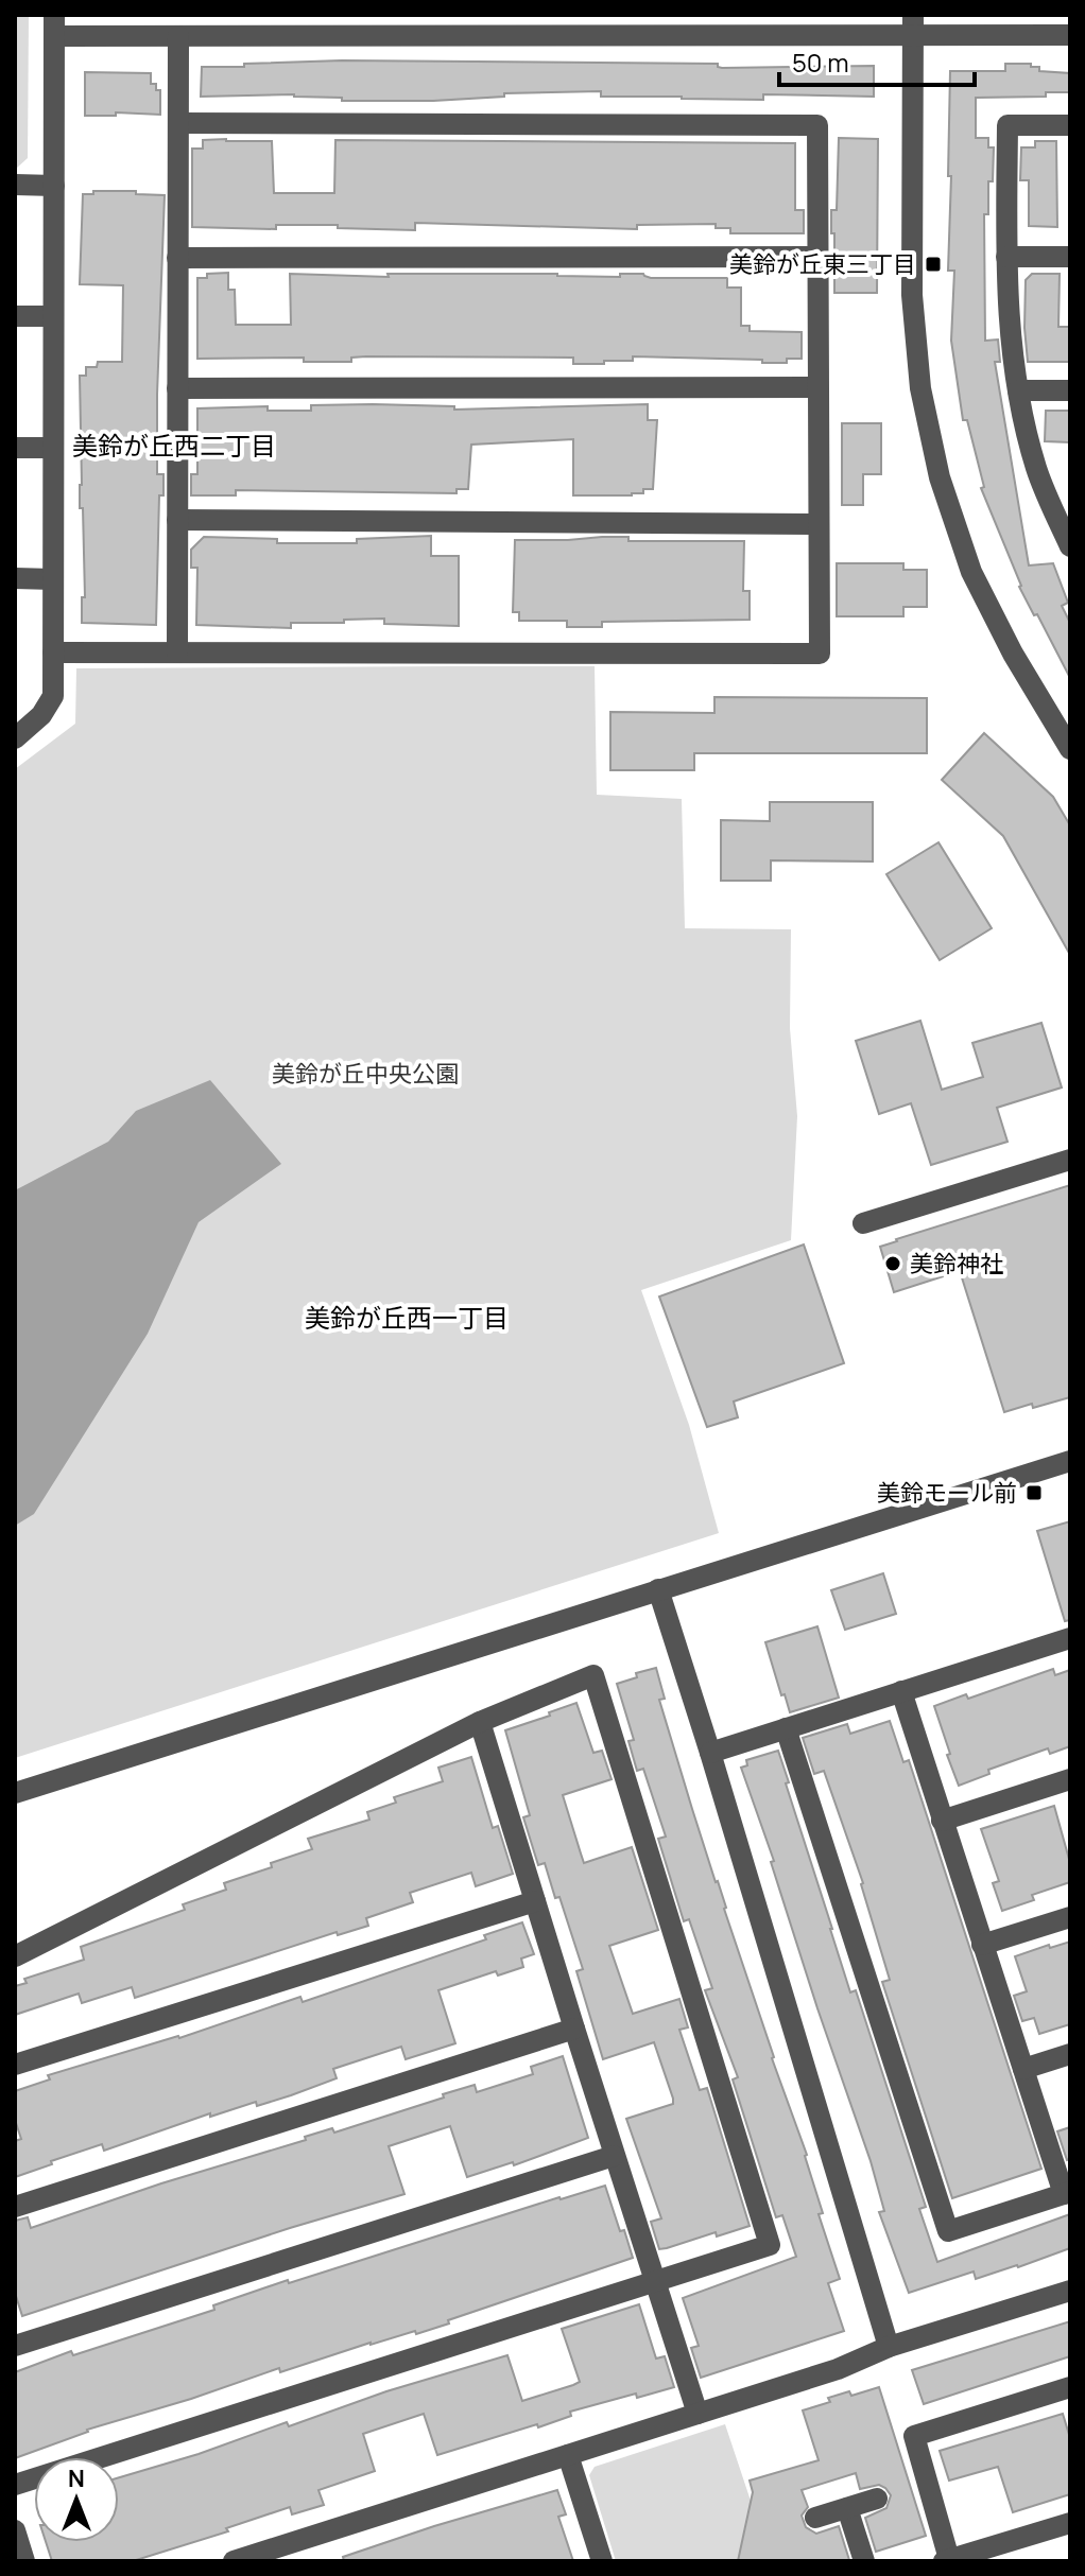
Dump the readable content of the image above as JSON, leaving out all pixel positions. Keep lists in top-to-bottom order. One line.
{"districts":["美鈴が丘西二丁目","美鈴が丘西一丁目"],"parks":["美鈴が丘中央公園"],"places":{"transit":["美鈴が丘東三丁目","美鈴モール前"],"other":["美鈴神社"]},"scale_bar":"50 m","north":"top"}
